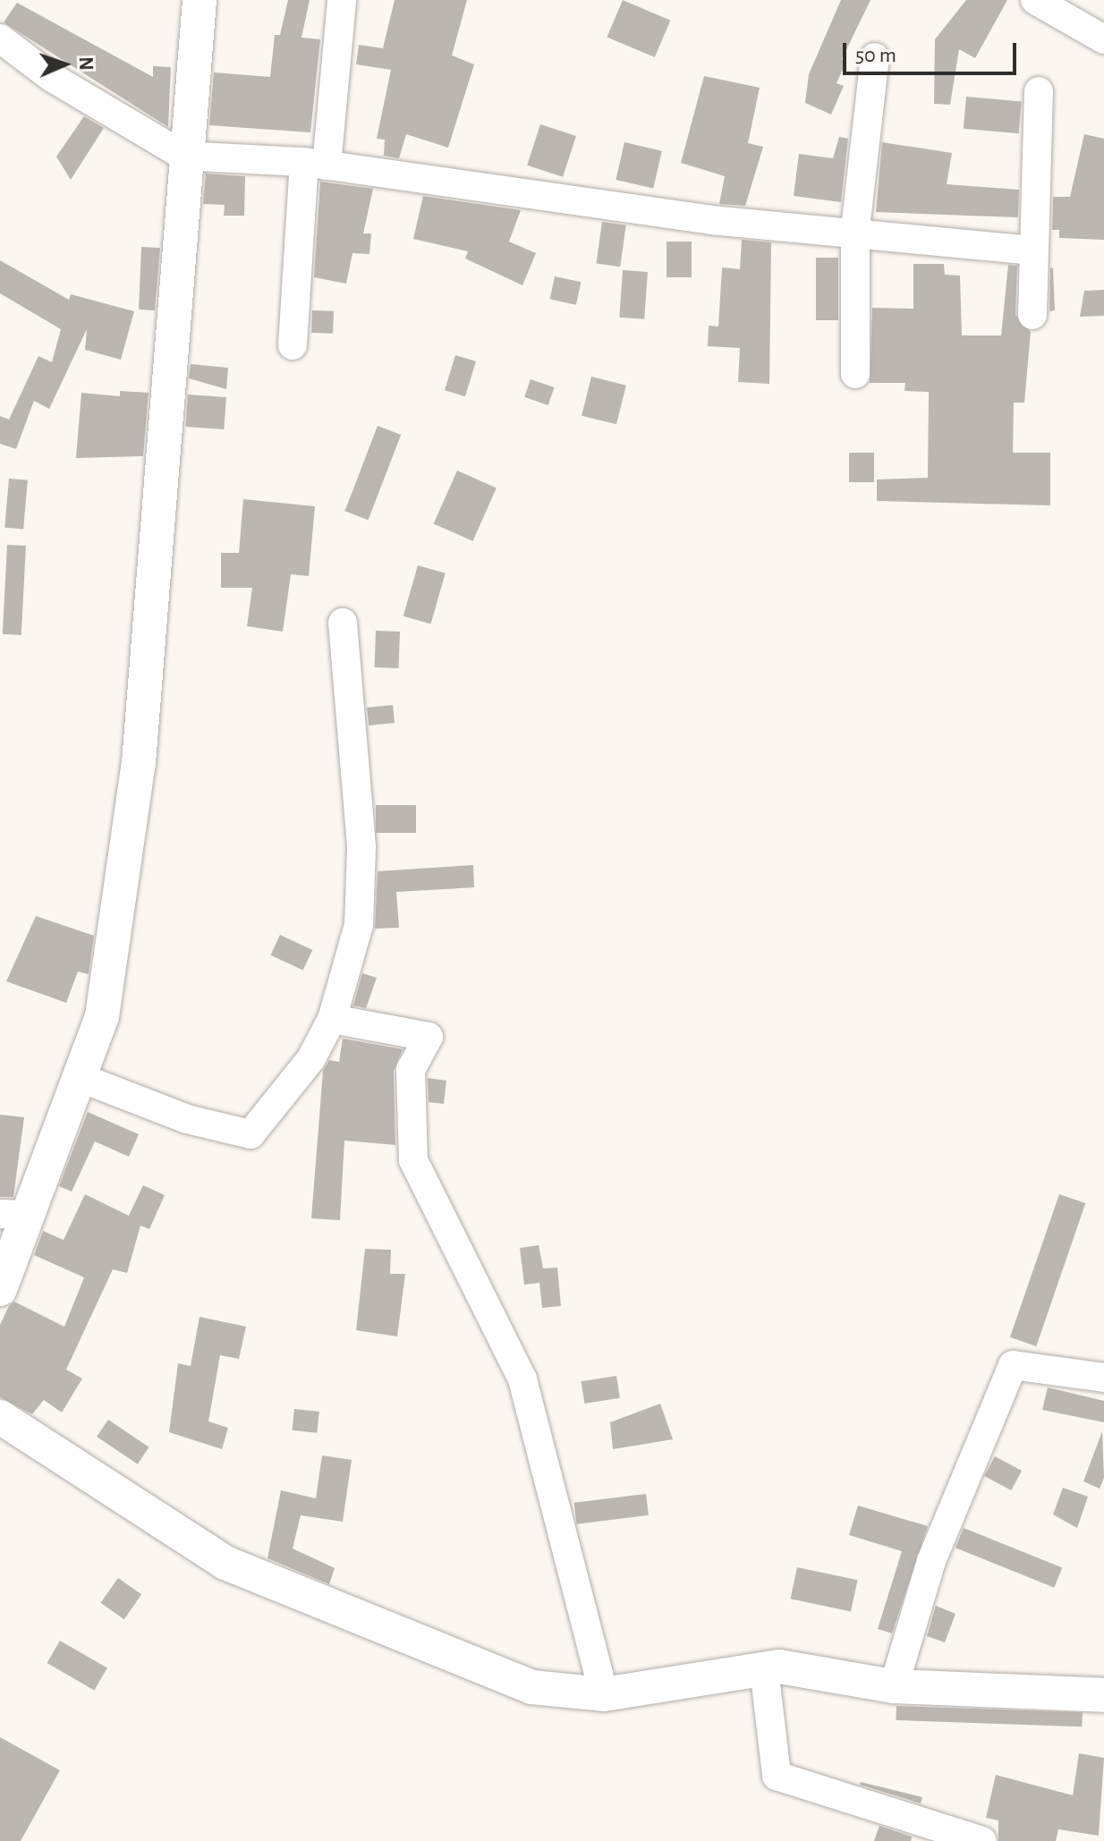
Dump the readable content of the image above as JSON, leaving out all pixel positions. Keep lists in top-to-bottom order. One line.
{"scale_bar":"50 m","north":"right"}
